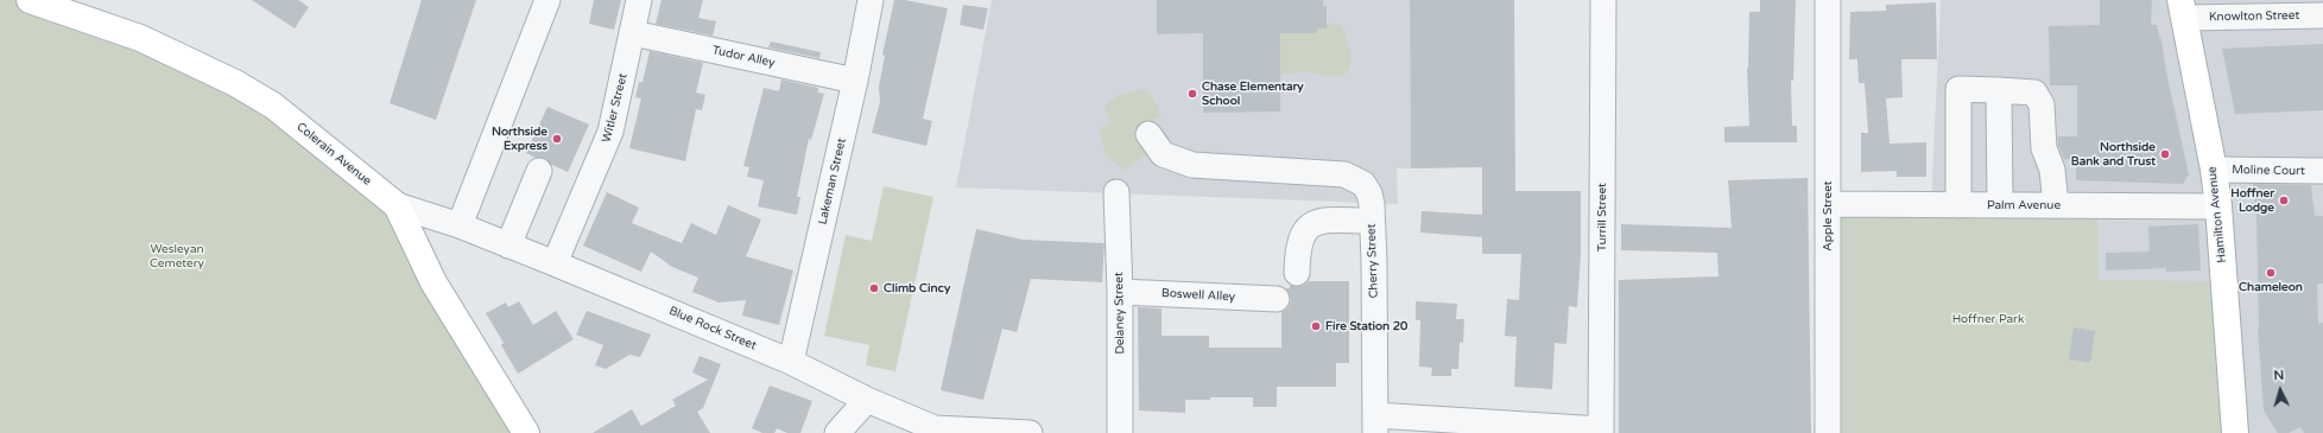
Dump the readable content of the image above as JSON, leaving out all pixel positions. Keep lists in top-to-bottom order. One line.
{"streets":{"main road":["Colerain Avenue","Hamilton Avenue"],"street":["Knowlton Street","Tudor Alley","Witler Street","Moline Court","Lakeman Street","Palm Avenue","Apple Street","Turrill Street","Cherry Street","Boswell Alley","Delaney Street","Blue Rock Street"]},"crossings":[["Knowlton Street","Hamilton Avenue"],["Tudor Alley","Witler Street"],["Tudor Alley","Lakeman Street"],["Witler Street","Blue Rock Street"],["Colerain Avenue","Blue Rock Street"],["Moline Court","Hamilton Avenue"],["Lakeman Street","Blue Rock Street"],["Palm Avenue","Hamilton Avenue"],["Palm Avenue","Apple Street"],["Boswell Alley","Delaney Street"]],"parks":["Wesleyan Cemetery","Hoffner Park"],"places":["Chase Elementary School","Northside Express","Northside Bank and Trust","Hoffner Lodge","Chameleon","Climb Cincy","Fire Station 20"],"north":"top"}
